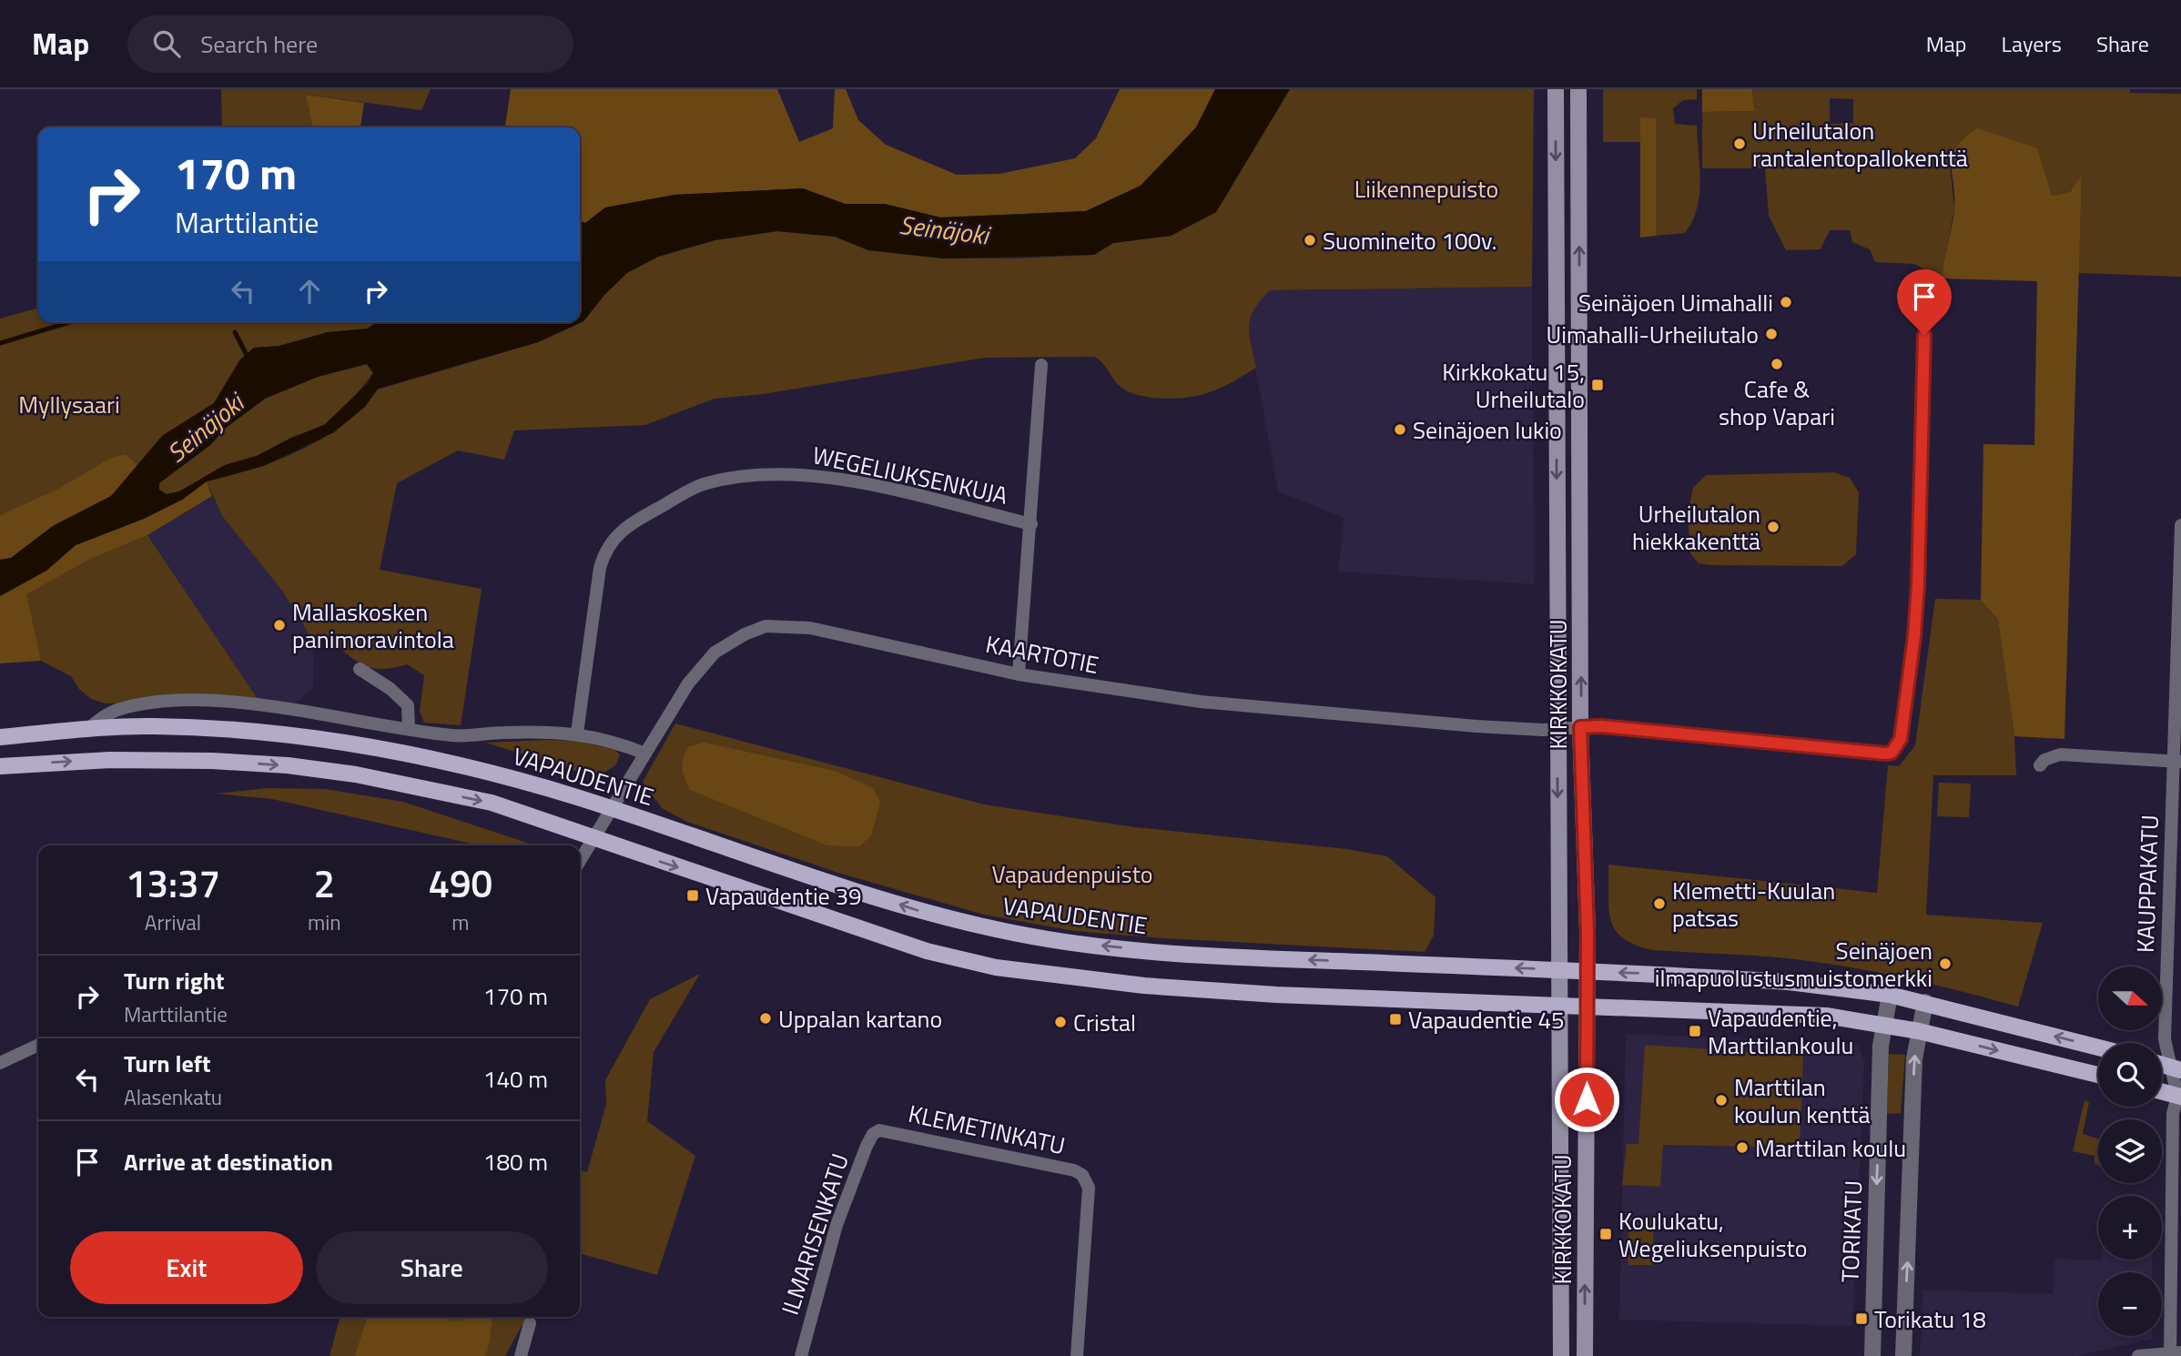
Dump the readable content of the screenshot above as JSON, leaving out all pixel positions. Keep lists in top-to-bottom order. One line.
{"streets":{"main road":["KIRKKOKATU","VAPAUDENTIE"],"street":["WEGELIUKSENKUJA","KAARTOTIE","KAUPPAKATU","KLEMETINKATU","TORIKATU","ILMARISENKATU"]},"crossings":[["KAARTOTIE","KIRKKOKATU"],["KAARTOTIE","VAPAUDENTIE"],["KIRKKOKATU","VAPAUDENTIE"],["VAPAUDENTIE","TORIKATU"],["KLEMETINKATU","ILMARISENKATU"]],"water":["Seinäjoki"],"parks":["Liikennepuisto","Myllysaari","Vapaudenpuisto"],"places":{"other":["Urheilutalon rantalentopallokenttä","Suomineito 100v.","Seinäjoen Uimahalli","Uimahalli-Urheilutalo","Cafe & shop Vapari","Seinäjoen lukio","Urheilutalon hiekkakenttä","Mallaskosken panimoravintola","Klemetti-Kuulan patsas","Seinäjoen ilmapuolustusmuistomerkki","Uppalan kartano","Cristal","Marttilan koulun kenttä","Marttilan koulu"],"transit":["Kirkkokatu 15, Urheilutalo","Vapaudentie 39","Vapaudentie 45","Vapaudentie, Marttilankoulu","Koulukatu, Wegeliuksenpuisto","Torikatu 18"]},"north":"right","page":{"header":"Map","search":"Search here","nav":["Map","Layers","Share"],"turn":["170 m","Marttilantie"],"eta":["13:37","Arrival","2","min","490","m"],"list":[{"name":"Turn right","note":"Marttilantie","value":"170 m"},{"name":"Turn left","note":"Alasenkatu","value":"140 m"},{"name":"Arrive at destination","value":"180 m"}],"map_buttons":["+","−"],"buttons":["Exit","Share"]}}
